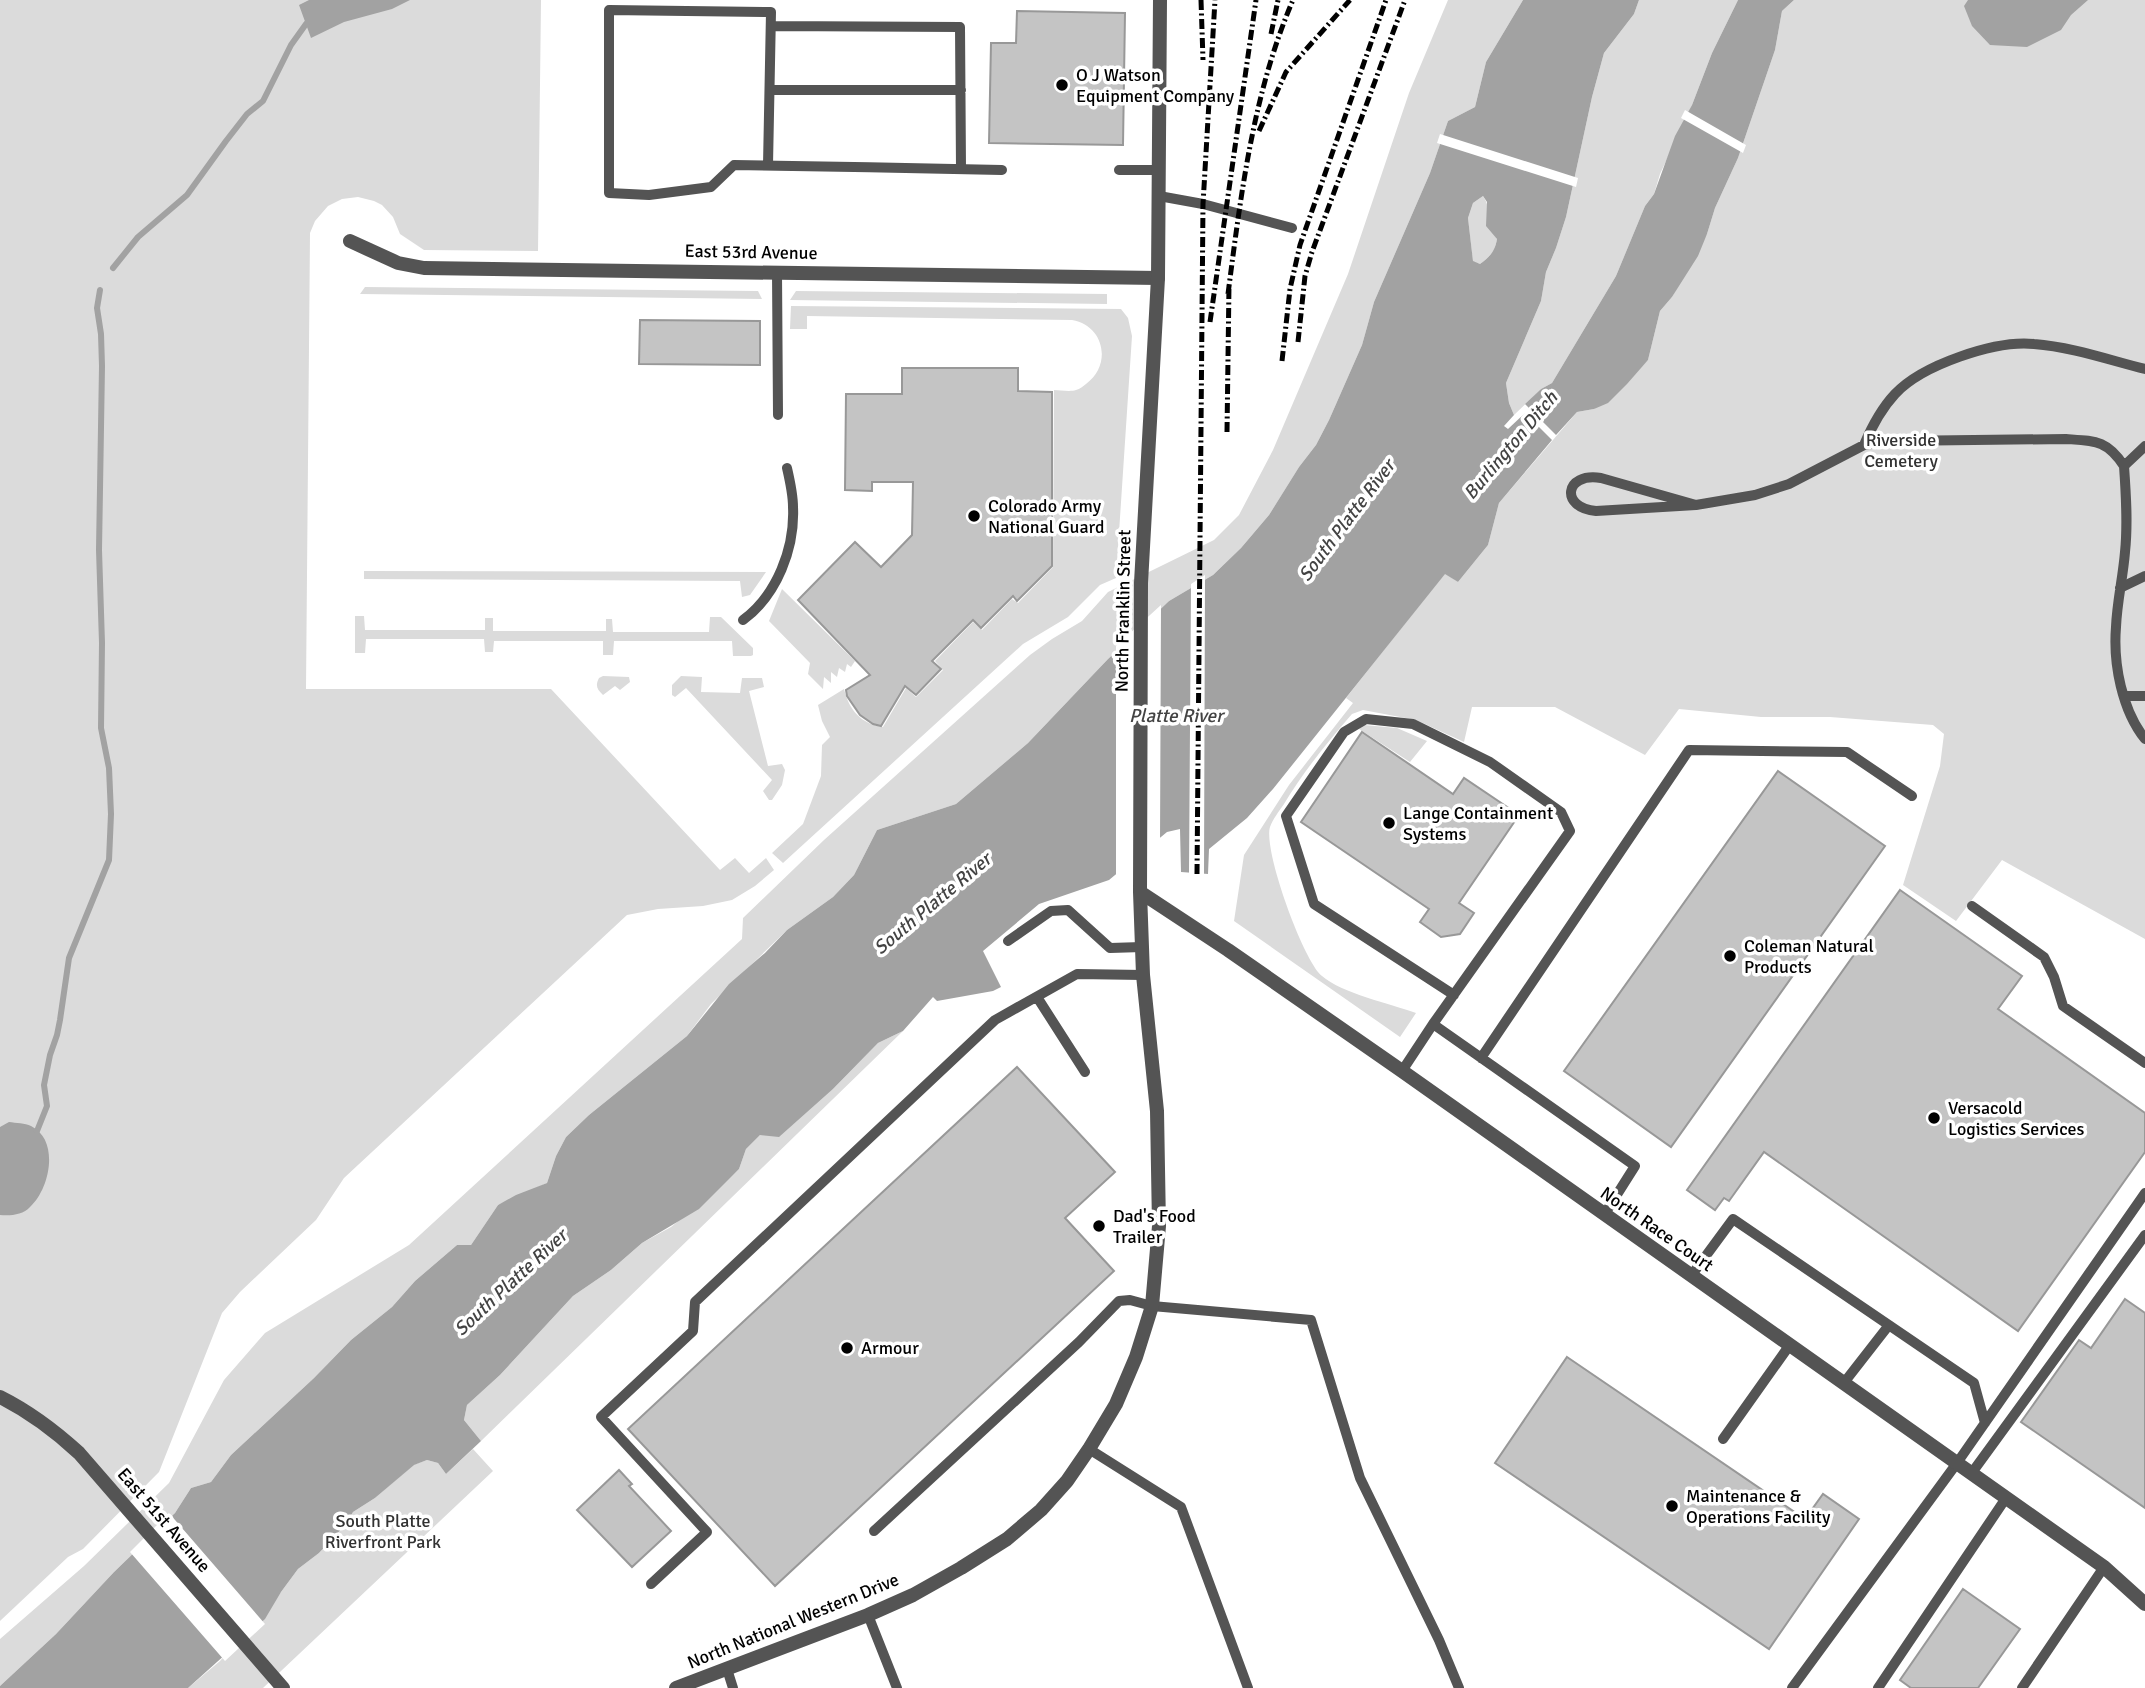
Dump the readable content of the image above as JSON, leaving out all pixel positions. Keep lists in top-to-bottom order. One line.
{"streets":{"street":["East 53rd Avenue","North Franklin Street","North Race Court","East 51st Avenue","North National Western Drive"]},"crossings":[["East 53rd Avenue","North Franklin Street"],["North Franklin Street","North Race Court"],["North Franklin Street","North National Western Drive"]],"water":["Burlington Ditch","South Platte River","Platte River"],"parks":["Riverside Cemetery","South Platte Riverfront Park"],"places":["O J Watson Equipment Company","Colorado Army National Guard","Lange Containment Systems","Coleman Natural Products","Versacold Logistics Services","Dad's Food Trailer","Armour","Maintenance & Operations Facility"]}
